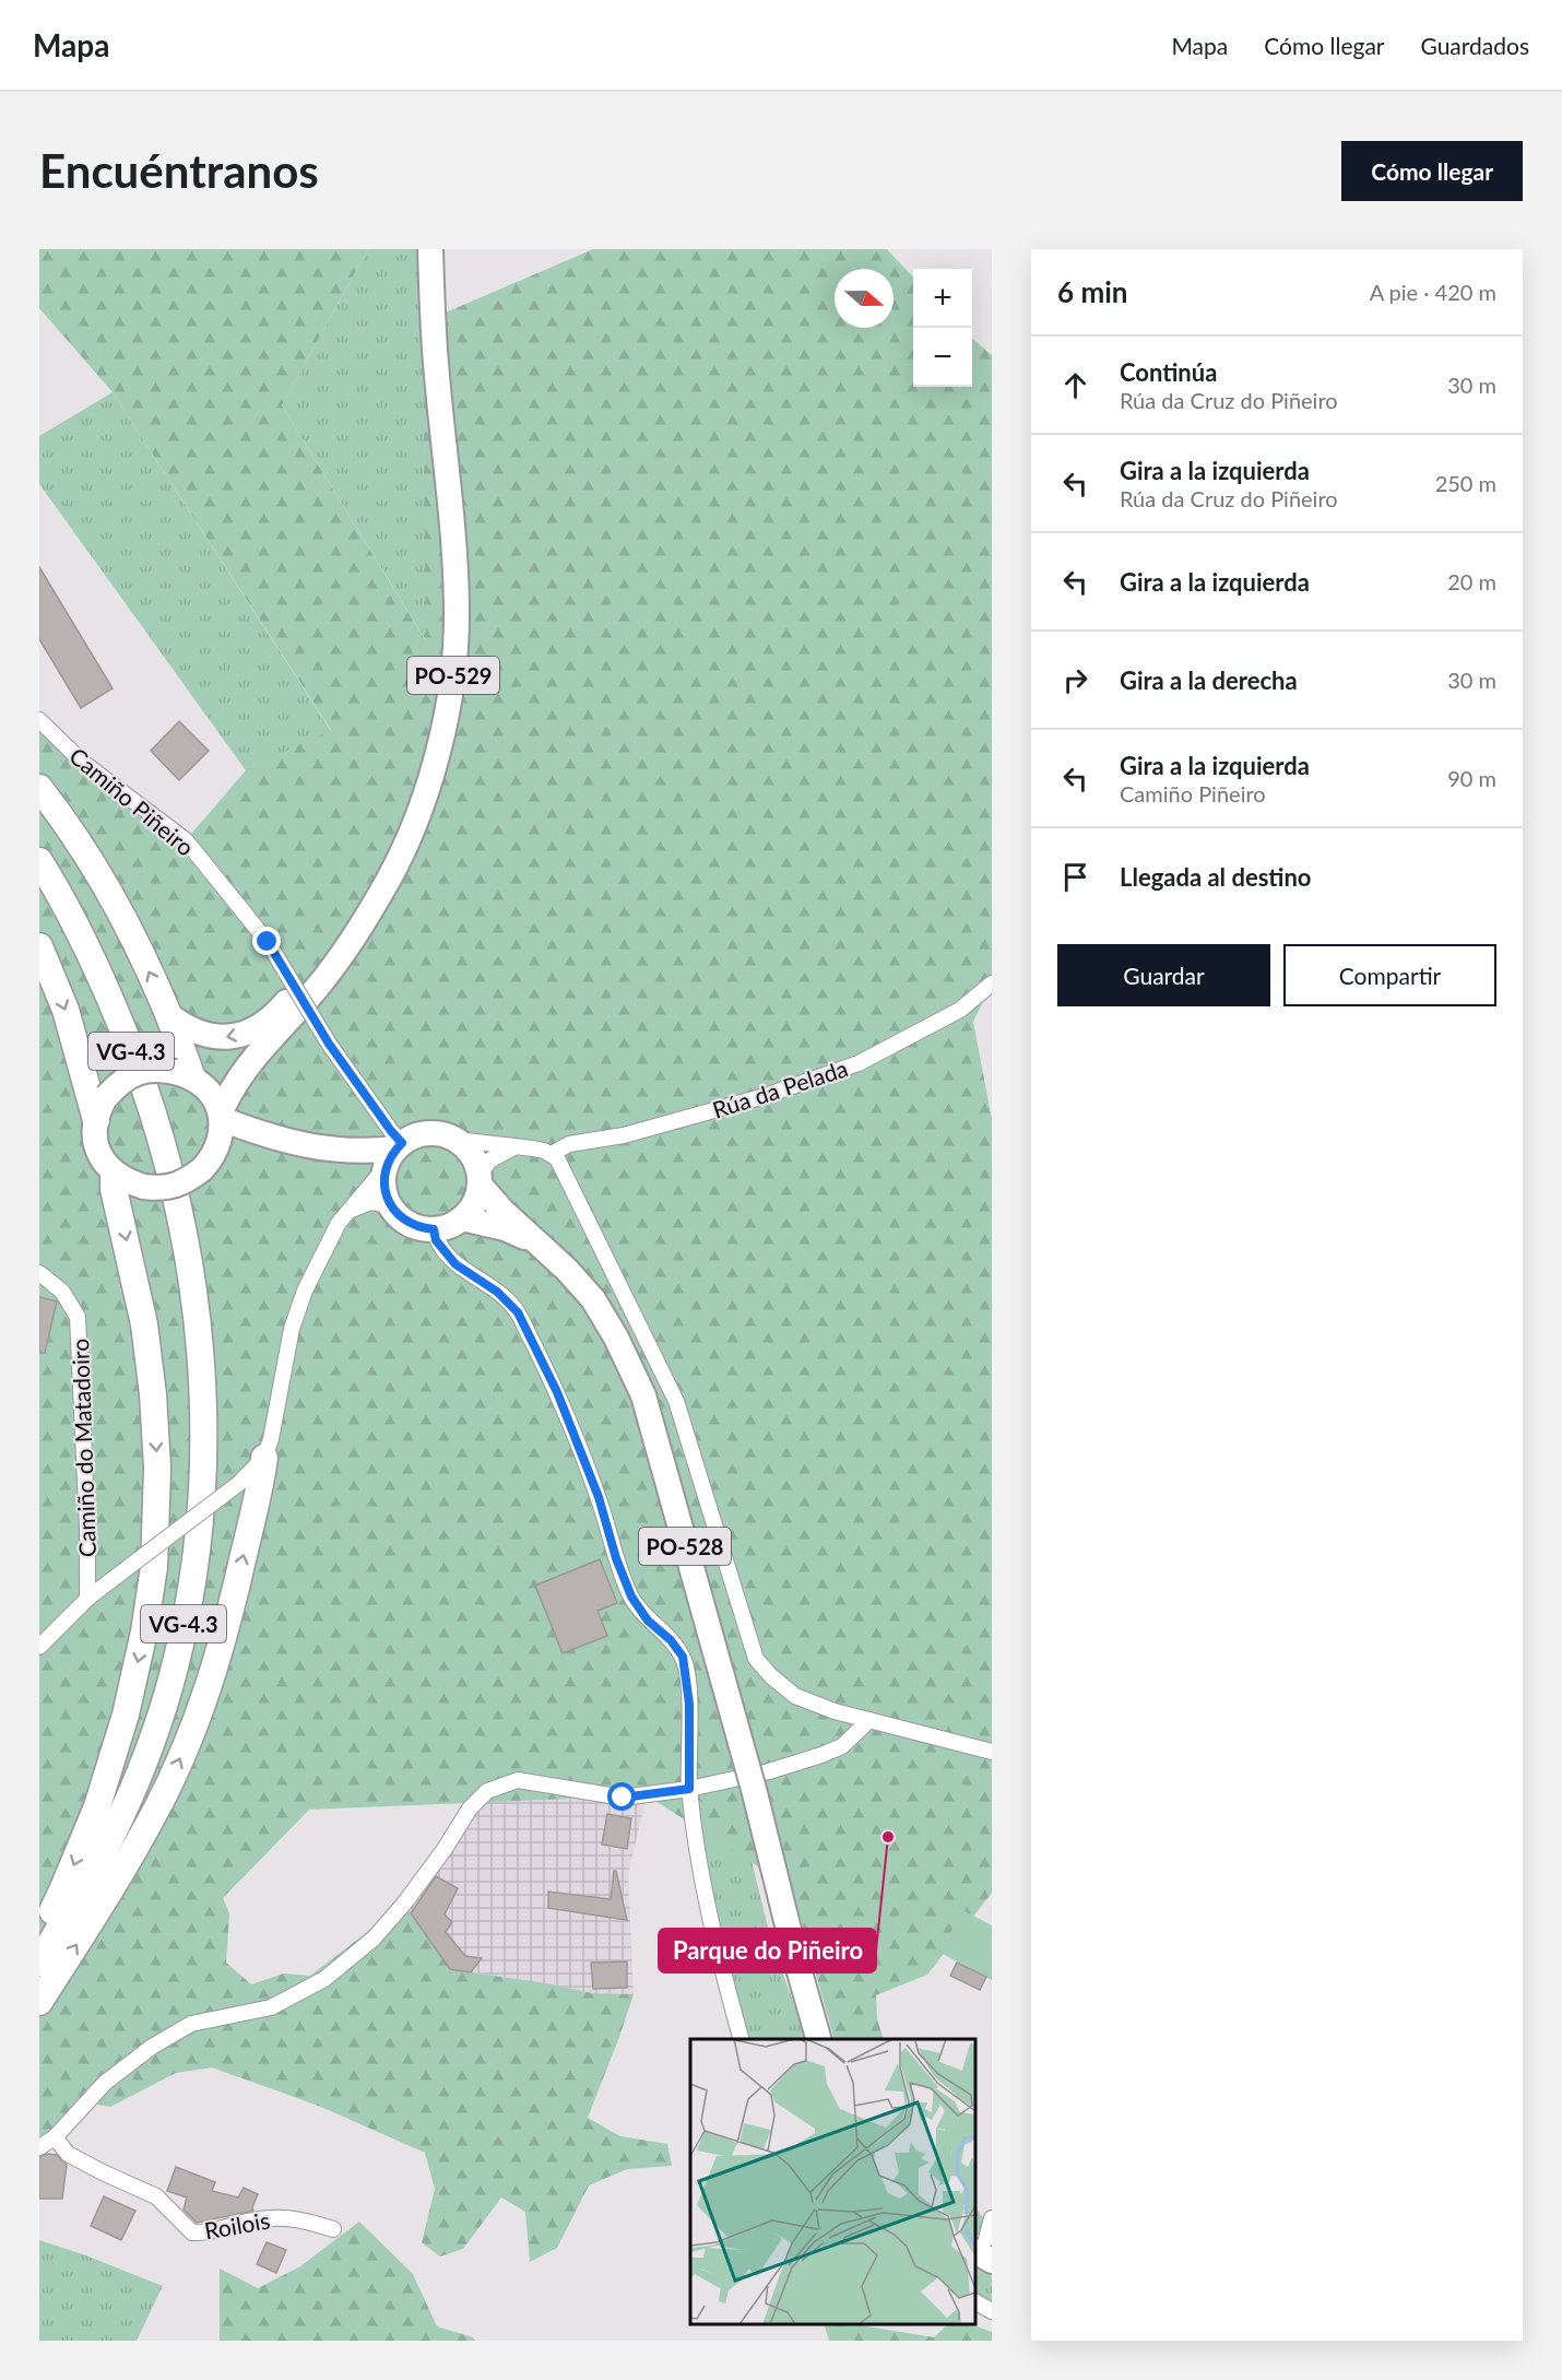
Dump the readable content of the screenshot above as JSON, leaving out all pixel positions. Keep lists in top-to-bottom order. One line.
{"streets":{"highway":["VG-4.3"],"main road":["PO-529","PO-528"],"street":["Camiño Piñeiro","Rúa da Pelada","Camiño do Matadoiro","Roilois"]},"crossings":[["Camiño Piñeiro","PO-528"]],"places":["Parque do Piñeiro"],"north":"right","page":{"header":"Mapa","nav":["Mapa","Cómo llegar","Guardados"],"buttons":["Cómo llegar",["Guardar","Compartir"]],"title":"Encuéntranos","heading":["6 min","A pie · 420 m"],"map_buttons":["+","−"],"list":[["Continúa","Rúa da Cruz do Piñeiro","30 m"],["Gira a la izquierda","Rúa da Cruz do Piñeiro","250 m"],["Gira a la izquierda","20 m"],["Gira a la derecha","30 m"],["Gira a la izquierda","Camiño Piñeiro","90 m"],"Llegada al destino"]}}
